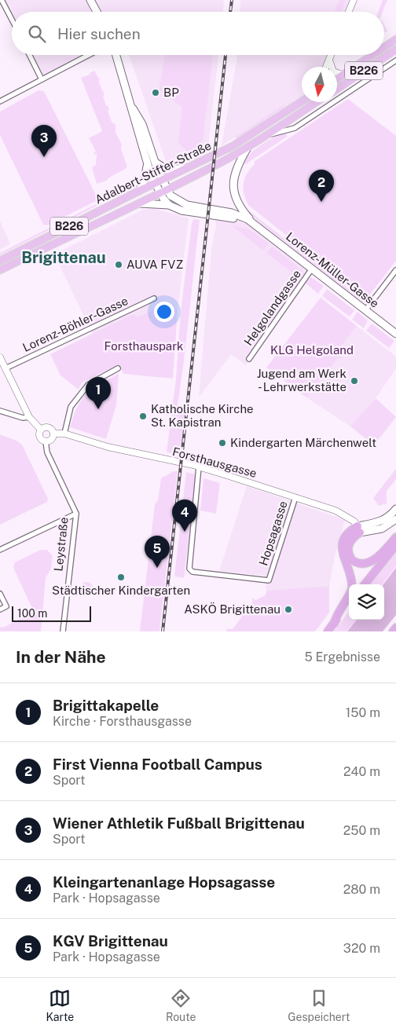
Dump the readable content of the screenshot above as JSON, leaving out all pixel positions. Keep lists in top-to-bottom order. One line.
{"streets":{"main road":["B226","Adalbert-Stifter-Straße","Lorenz-Müller-Gasse"],"street":["Helgolandgasse","Lorenz-Böhler-Gasse","Forsthausgasse","Hopsagasse","Leystraße"]},"crossings":[["Adalbert-Stifter-Straße","Lorenz-Müller-Gasse"],["Lorenz-Müller-Gasse","Helgolandgasse"],["Lorenz-Böhler-Gasse","Leystraße"],["Forsthausgasse","Hopsagasse"],["Forsthausgasse","Leystraße"]],"districts":["Brigittenau"],"parks":["Forsthauspark","KLG Helgoland"],"places":["BP","AUVA FVZ","Jugend am Werk - Lehrwerkstätte","Katholische Kirche St. Kapistran","Kindergarten Märchenwelt","Städtischer Kindergarten","ASKÖ Brigittenau"],"scale_bar":"100 m","north":"bottom","page":{"search":"Hier suchen","pins":["3","2","1","4","5"],"scale":"100 m","heading":["In der Nähe","5 Ergebnisse"],"list":[{"mark":"1","name":"Brigittakapelle","note":"Kirche · Forsthausgasse","value":"150 m"},{"mark":"2","name":"First Vienna Football Campus","note":"Sport","value":"240 m"},{"mark":"3","name":"Wiener Athletik Fußball Brigittenau","note":"Sport","value":"250 m"},{"mark":"4","name":"Kleingartenanlage Hopsagasse","note":"Park · Hopsagasse","value":"280 m"},{"mark":"5","name":"KGV Brigittenau","note":"Park · Hopsagasse","value":"320 m"}],"nav":["Karte","Route","Gespeichert"]}}
